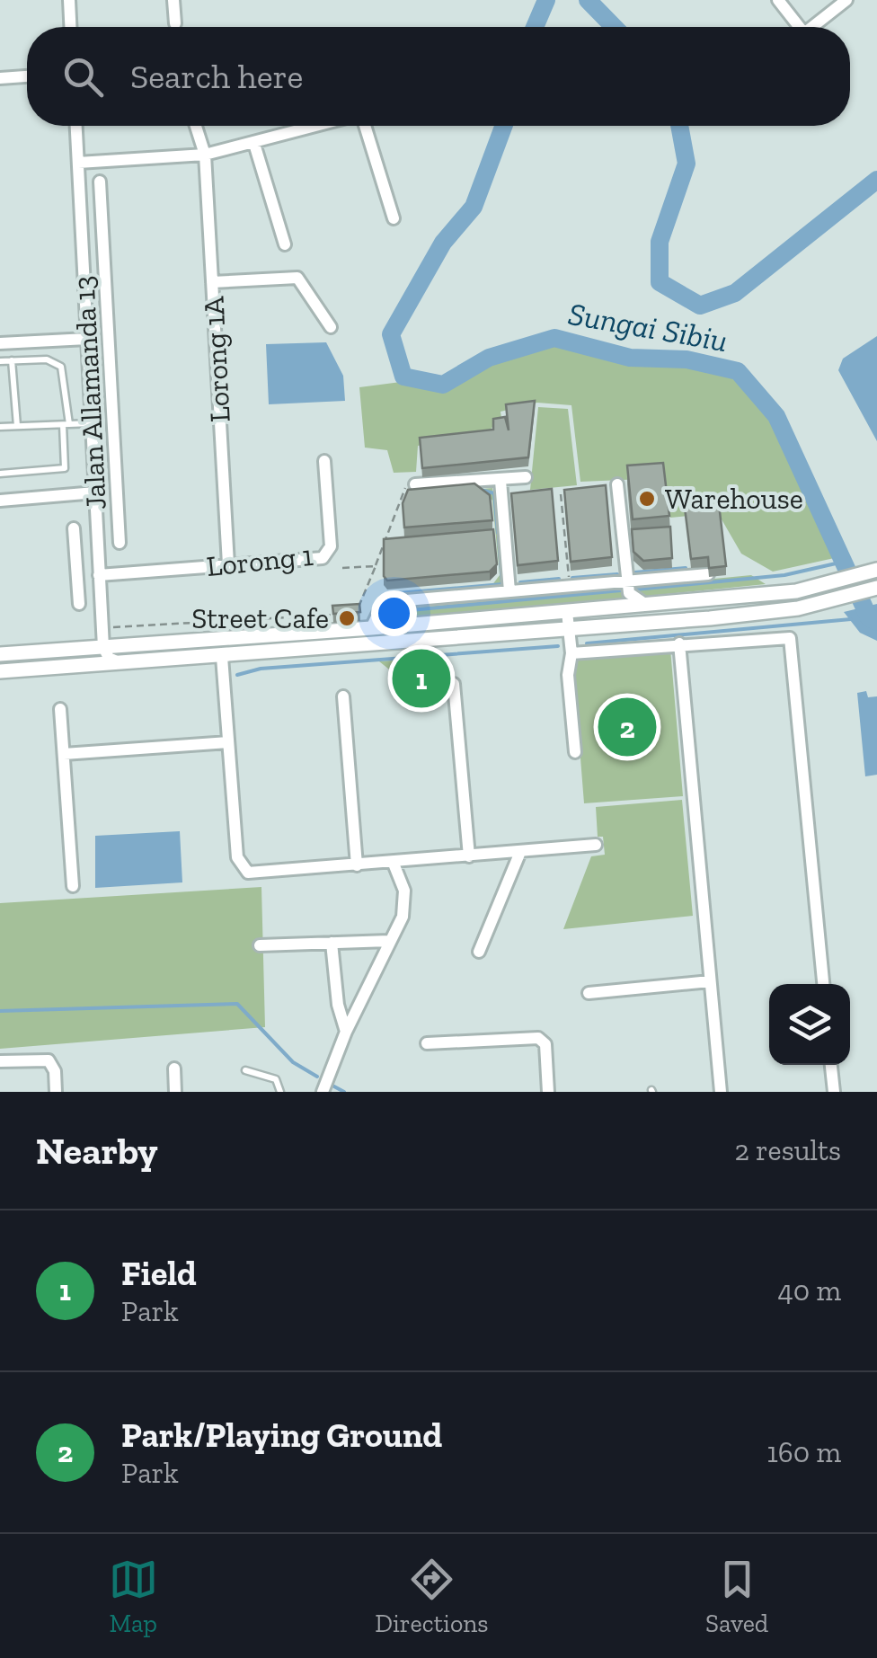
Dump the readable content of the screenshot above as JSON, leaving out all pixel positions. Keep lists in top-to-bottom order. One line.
{"streets":{"street":["Lorong 1A","Jalan Allamanda 13","Lorong 1"]},"crossings":[["Lorong 1A","Lorong 1"],["Jalan Allamanda 13","Lorong 1"]],"water":["Sungai Sibiu"],"places":["Warehouse","Street Cafe"],"page":{"search":"Search here","pins":["1","2"],"heading":["Nearby","2 results"],"list":[{"mark":"1","name":"Field","note":"Park","value":"40 m"},{"mark":"2","name":"Park/Playing Ground","note":"Park","value":"160 m"}],"nav":["Map","Directions","Saved"]}}
